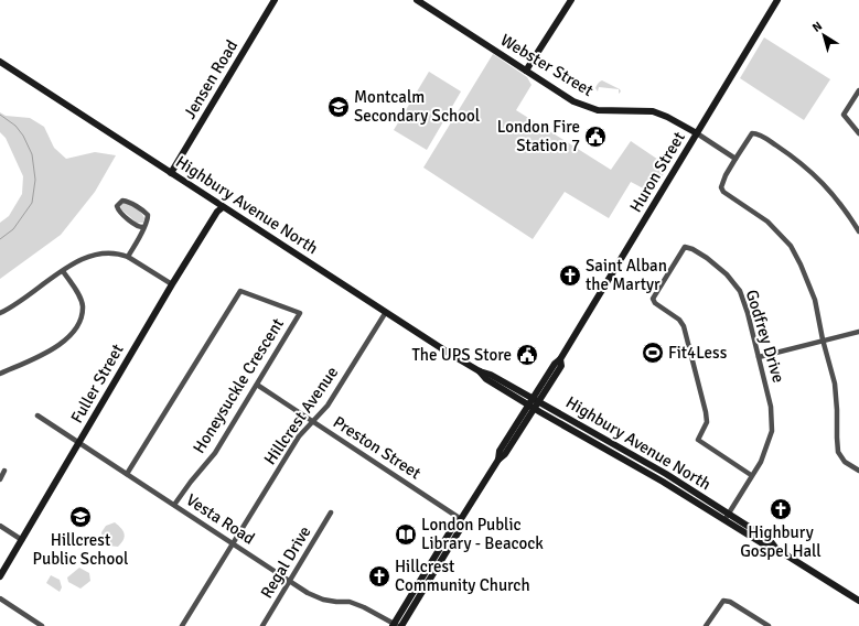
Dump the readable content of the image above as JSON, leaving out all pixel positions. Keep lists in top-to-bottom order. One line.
{"streets":{"main road":["Webster Street","Jensen Road","Huron Street","Highbury Avenue North","Fuller Street"],"street":["Godfrey Drive","Honeysuckle Crescent","Hillcrest Avenue","Preston Street","Vesta Road","Regal Drive"]},"crossings":[["Webster Street","Huron Street"],["Jensen Road","Highbury Avenue North"],["Huron Street","Highbury Avenue North"],["Huron Street","Preston Street"],["Huron Street","Vesta Road"],["Highbury Avenue North","Godfrey Drive"],["Highbury Avenue North","Fuller Street"],["Highbury Avenue North","Hillcrest Avenue"],["Fuller Street","Vesta Road"],["Honeysuckle Crescent","Preston Street"],["Honeysuckle Crescent","Vesta Road"],["Hillcrest Avenue","Preston Street"],["Hillcrest Avenue","Vesta Road"],["Vesta Road","Regal Drive"]],"places":{"school or university":["Montcalm Secondary School","Hillcrest Public School"],"public building":["London Fire Station 7","The UPS Store"],"church":["Saint Alban the Martyr","Highbury Gospel Hall","Hillcrest Community Church"],"sports":["Fit4Less"],"library":["London Public Library - Beacock"]},"north":"top left"}
